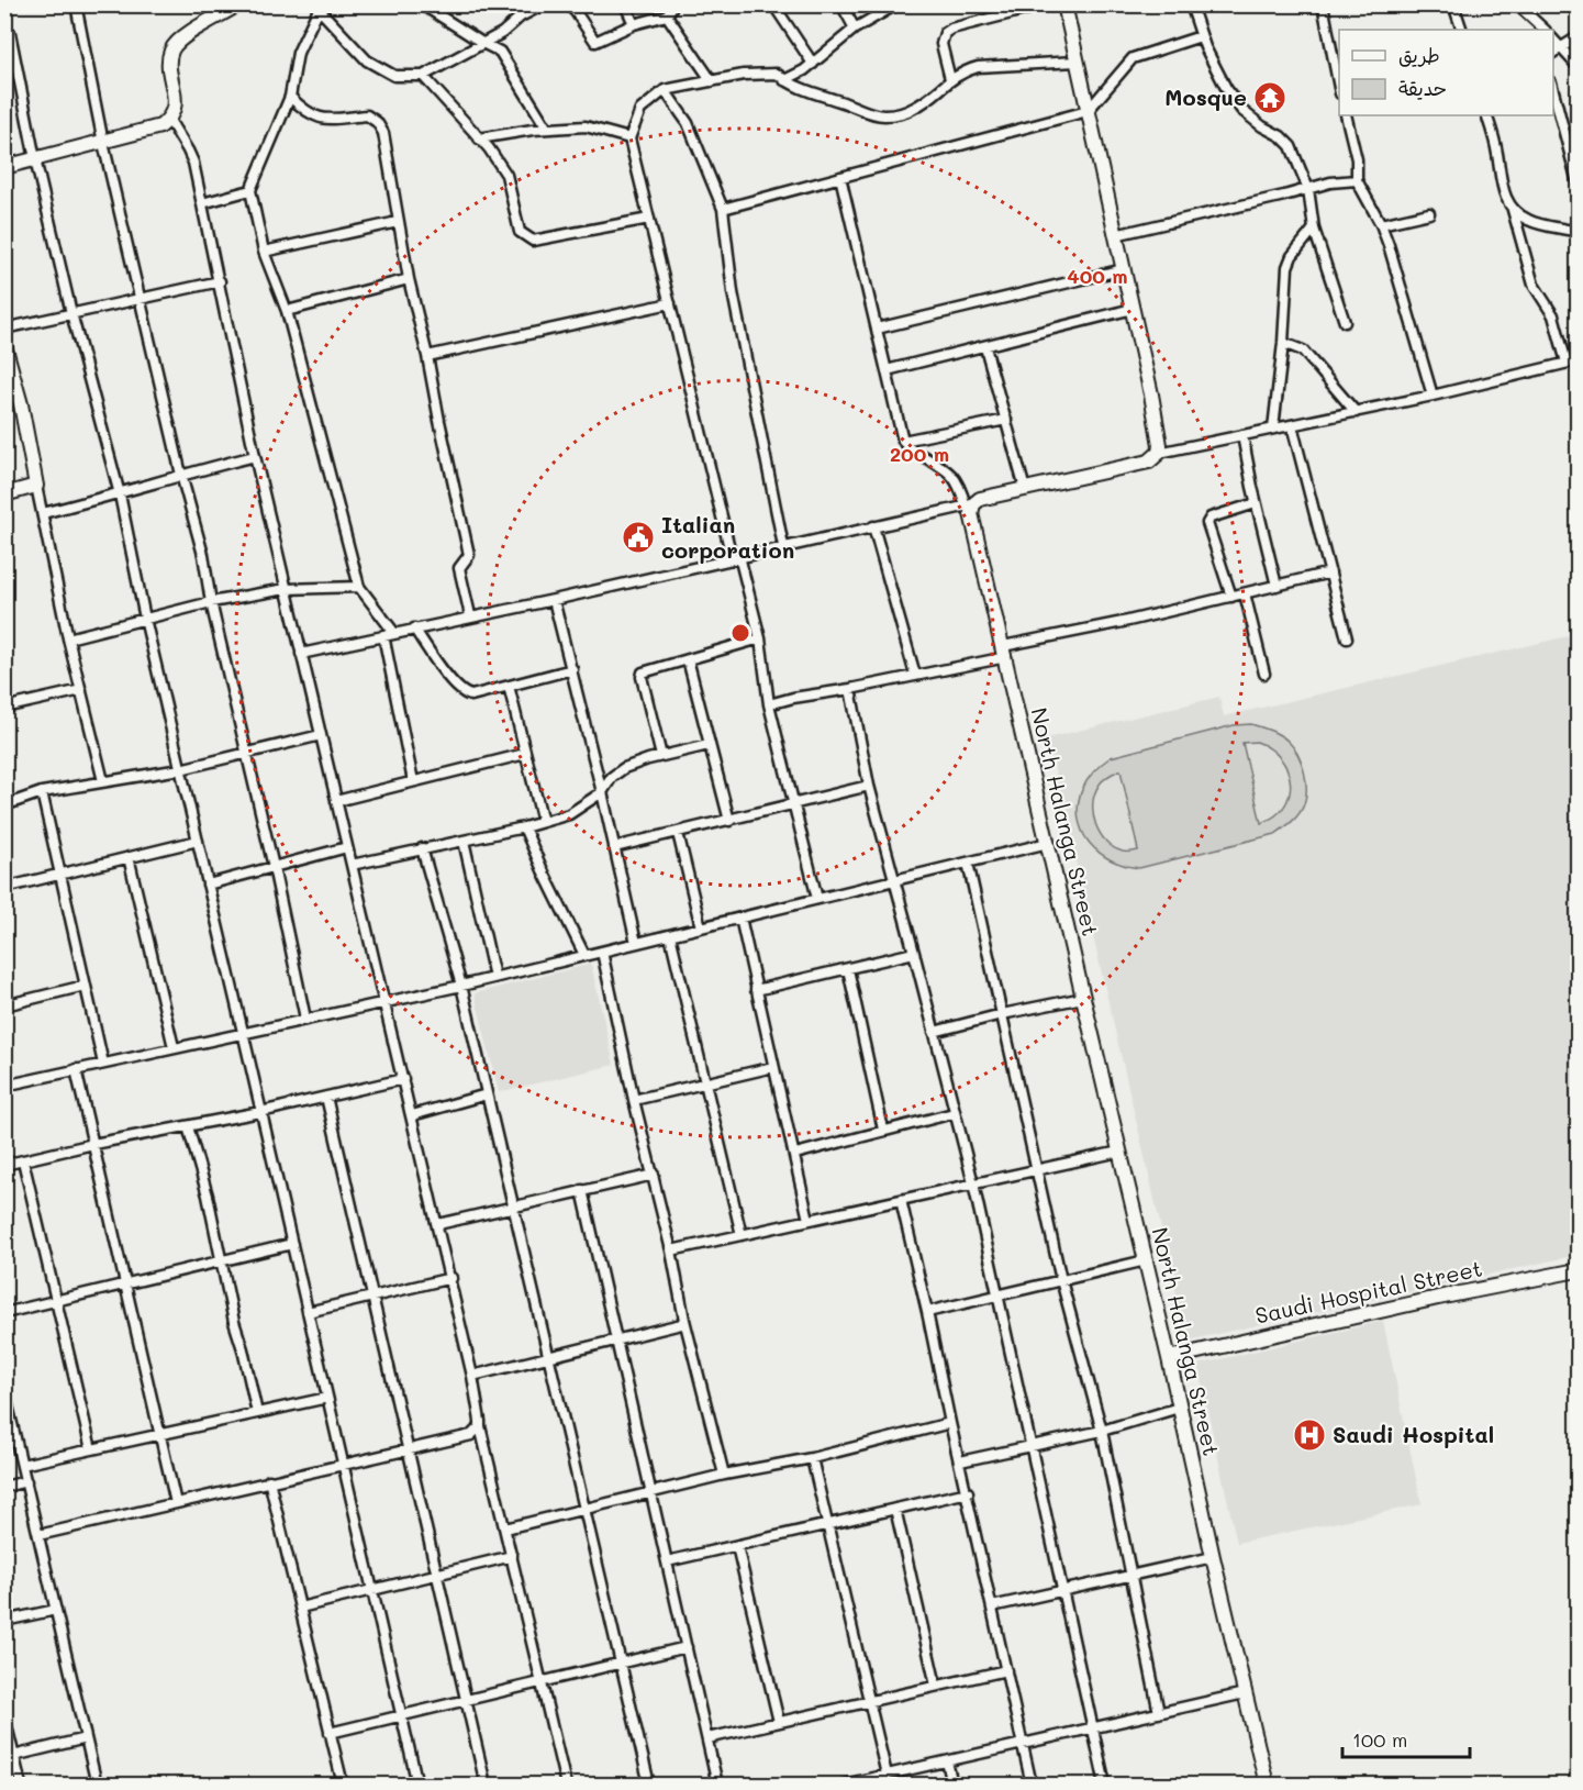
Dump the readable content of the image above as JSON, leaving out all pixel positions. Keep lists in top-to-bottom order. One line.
{"streets":{"street":["North Halanga Street","Saudi Hospital Street"]},"crossings":[["North Halanga Street","Saudi Hospital Street"]],"places":{"temple":["Mosque"],"public building":["Italian corporation"],"hospital":["Saudi Hospital"]},"legend":["طريق","حديقة"],"scale_bar":"100 m","rings":["400 m","200 m"]}
